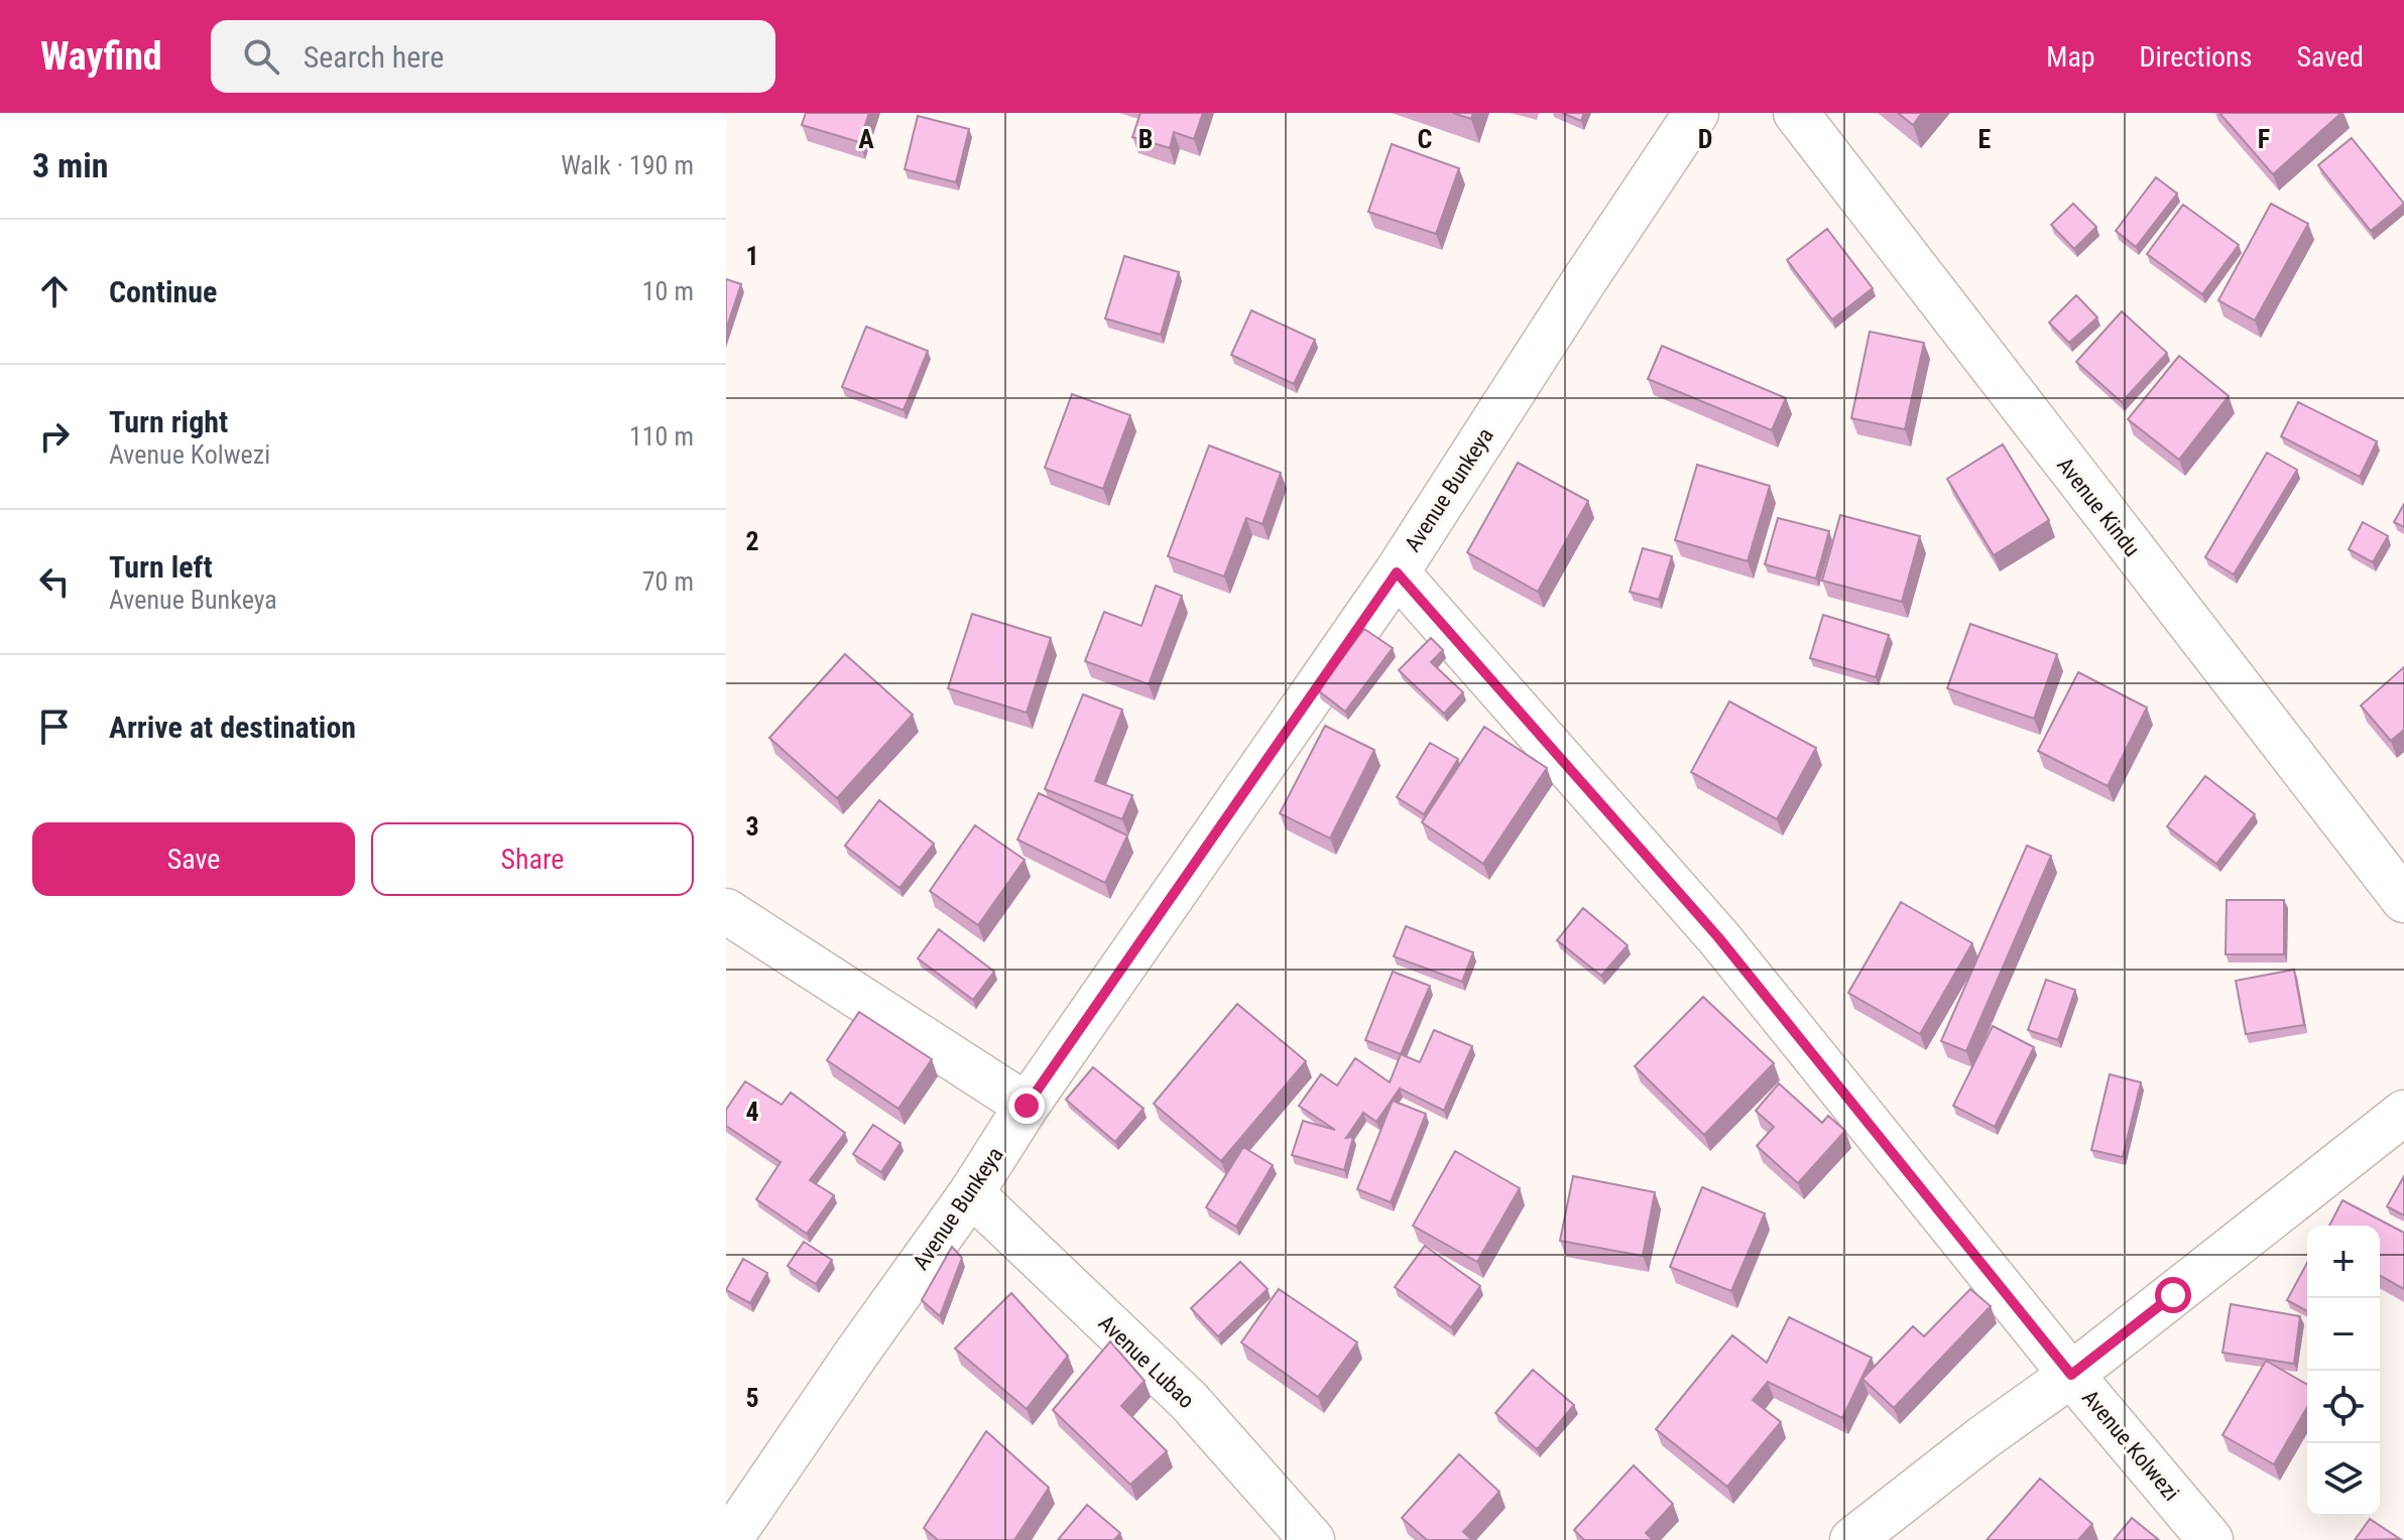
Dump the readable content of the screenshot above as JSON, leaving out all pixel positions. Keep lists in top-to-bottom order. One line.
{"streets":{"street":["Avenue Bunkeya","Avenue Kindu","Avenue Lubao","Avenue Kolwezi"]},"crossings":[["Avenue Bunkeya","Avenue Lubao"],["Avenue Bunkeya","Avenue Kolwezi"]],"page":{"header":"Wayfind","search":"Search here","nav":["Map","Directions","Saved"],"heading":["3 min","Walk · 190 m"],"list":[["Continue","10 m"],["Turn right","Avenue Kolwezi","110 m"],["Turn left","Avenue Bunkeya","70 m"],"Arrive at destination"],"buttons":["Save","Share"],"map_buttons":["+","−"]},"grid":{"columns":["A","B","C","D","E","F"],"rows":["1","2","3","4","5"]}}
